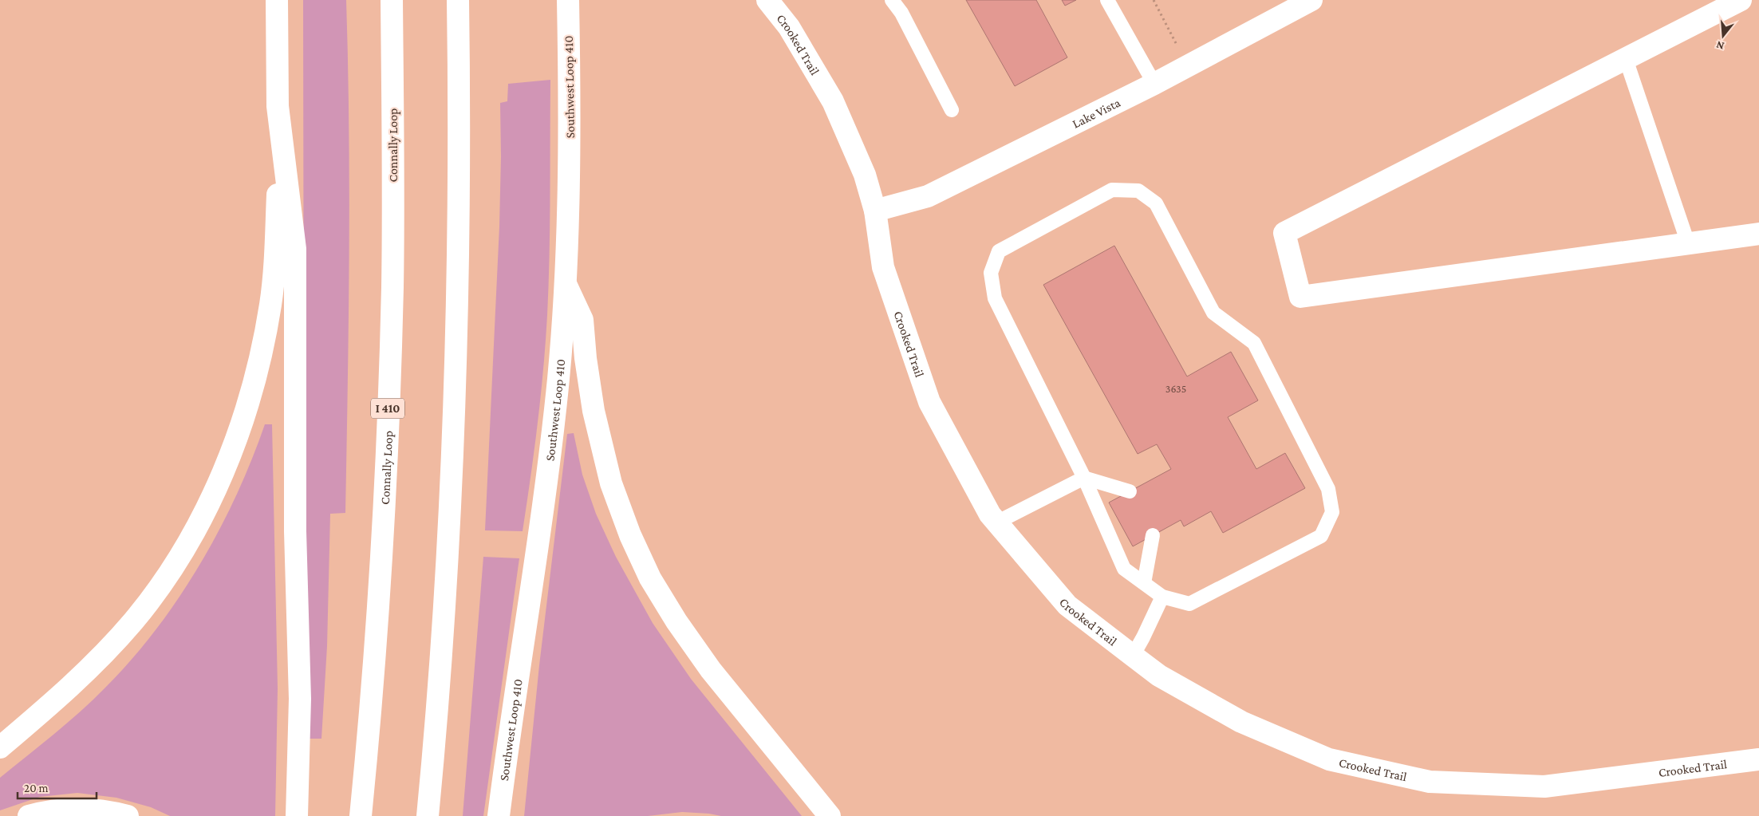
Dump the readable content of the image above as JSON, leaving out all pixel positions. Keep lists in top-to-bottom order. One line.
{"streets":{"main road":["Crooked Trail","Southwest Loop 410","Lake Vista","Connally Loop","I 410"]},"crossings":[["Crooked Trail","Lake Vista"]],"house_numbers":["3635"],"scale_bar":"20 m","north":"bottom"}
